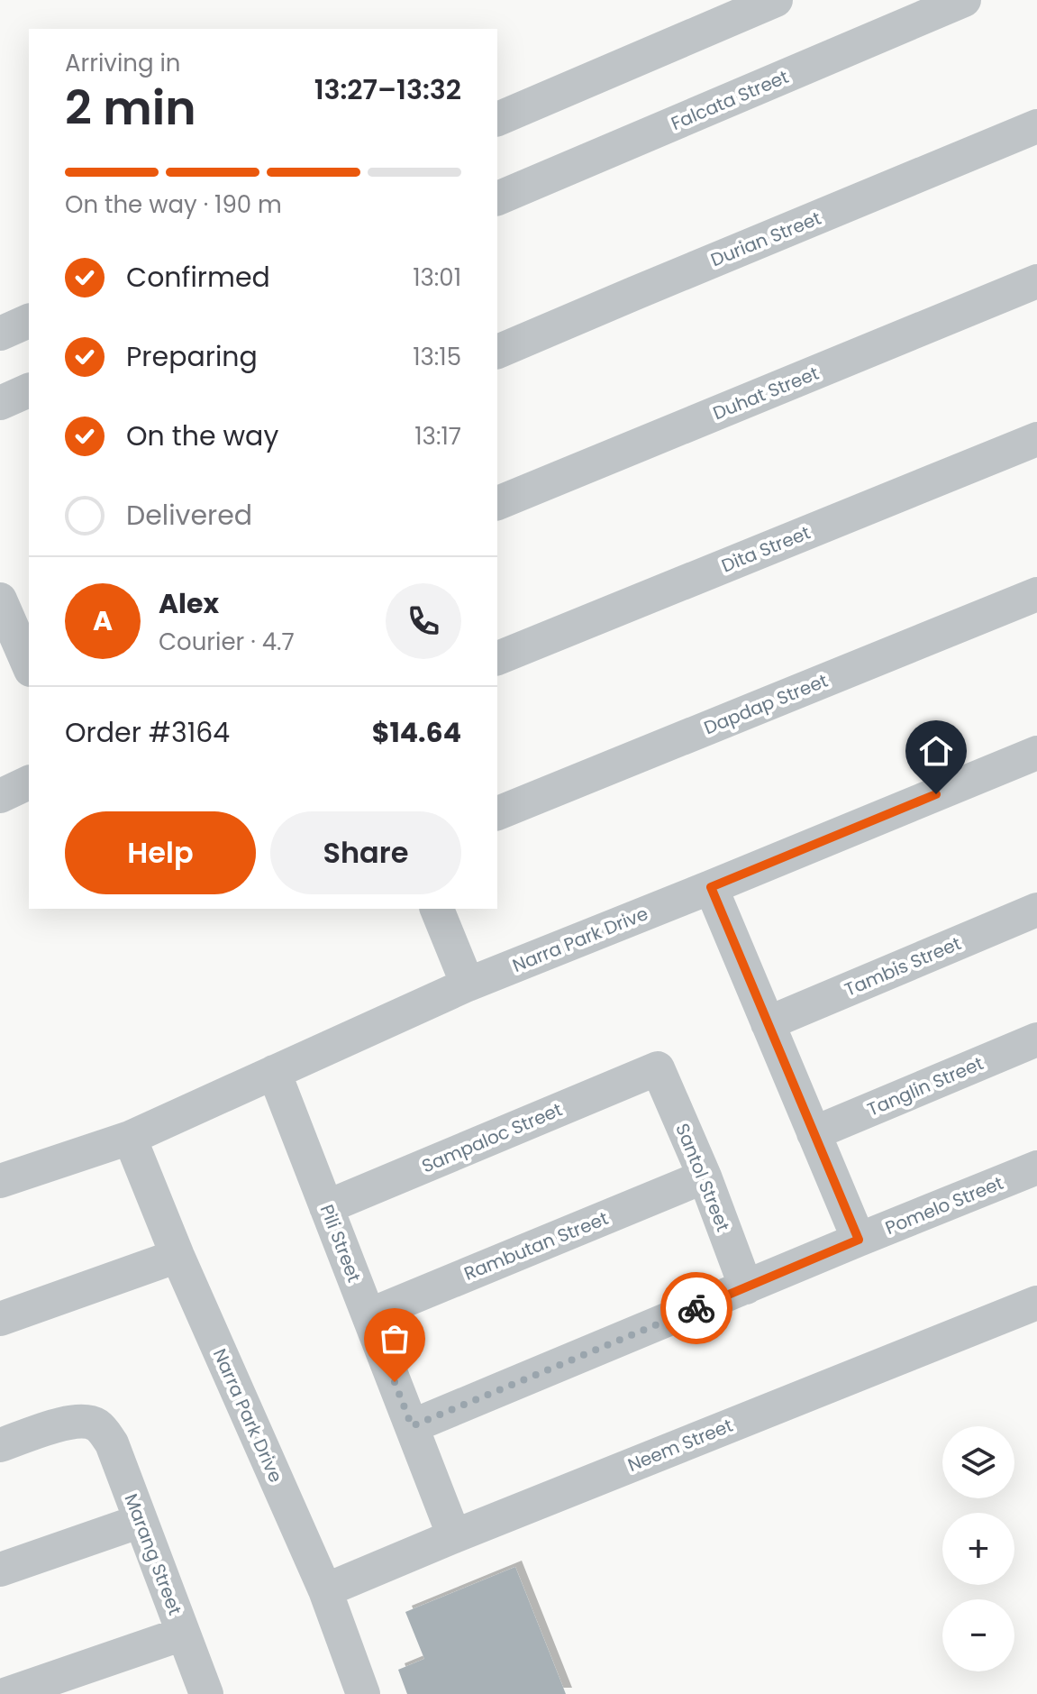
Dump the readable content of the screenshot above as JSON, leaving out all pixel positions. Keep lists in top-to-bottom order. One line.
{"streets":{"street":["Falcata Street","Durian Street","Duhat Street","Dita Street","Dapdap Street","Narra Park Drive","Tambis Street","Tanglin Street","Sampaloc Street","Santol Street","Pomelo Street","Pili Street","Rambutan Street","Neem Street","Marang Street"]},"crossings":[["Narra Park Drive","Pili Street"],["Narra Park Drive","Neem Street"],["Sampaloc Street","Santol Street"],["Sampaloc Street","Pili Street"],["Santol Street","Pomelo Street"],["Santol Street","Rambutan Street"],["Pomelo Street","Pili Street"],["Pili Street","Rambutan Street"],["Pili Street","Neem Street"]],"page":{"heading":["2 min","Arriving in","13:27–13:32"],"panel":["Alex","Courier · 4.7","Order #3164","$14.64"],"bar":"On the way · 190 m","list":[["Confirmed","13:01"],["Preparing","13:15"],["On the way","13:17"],"Delivered"],"round":"A","buttons":["Help","Share"],"map_buttons":["+","−"]}}
